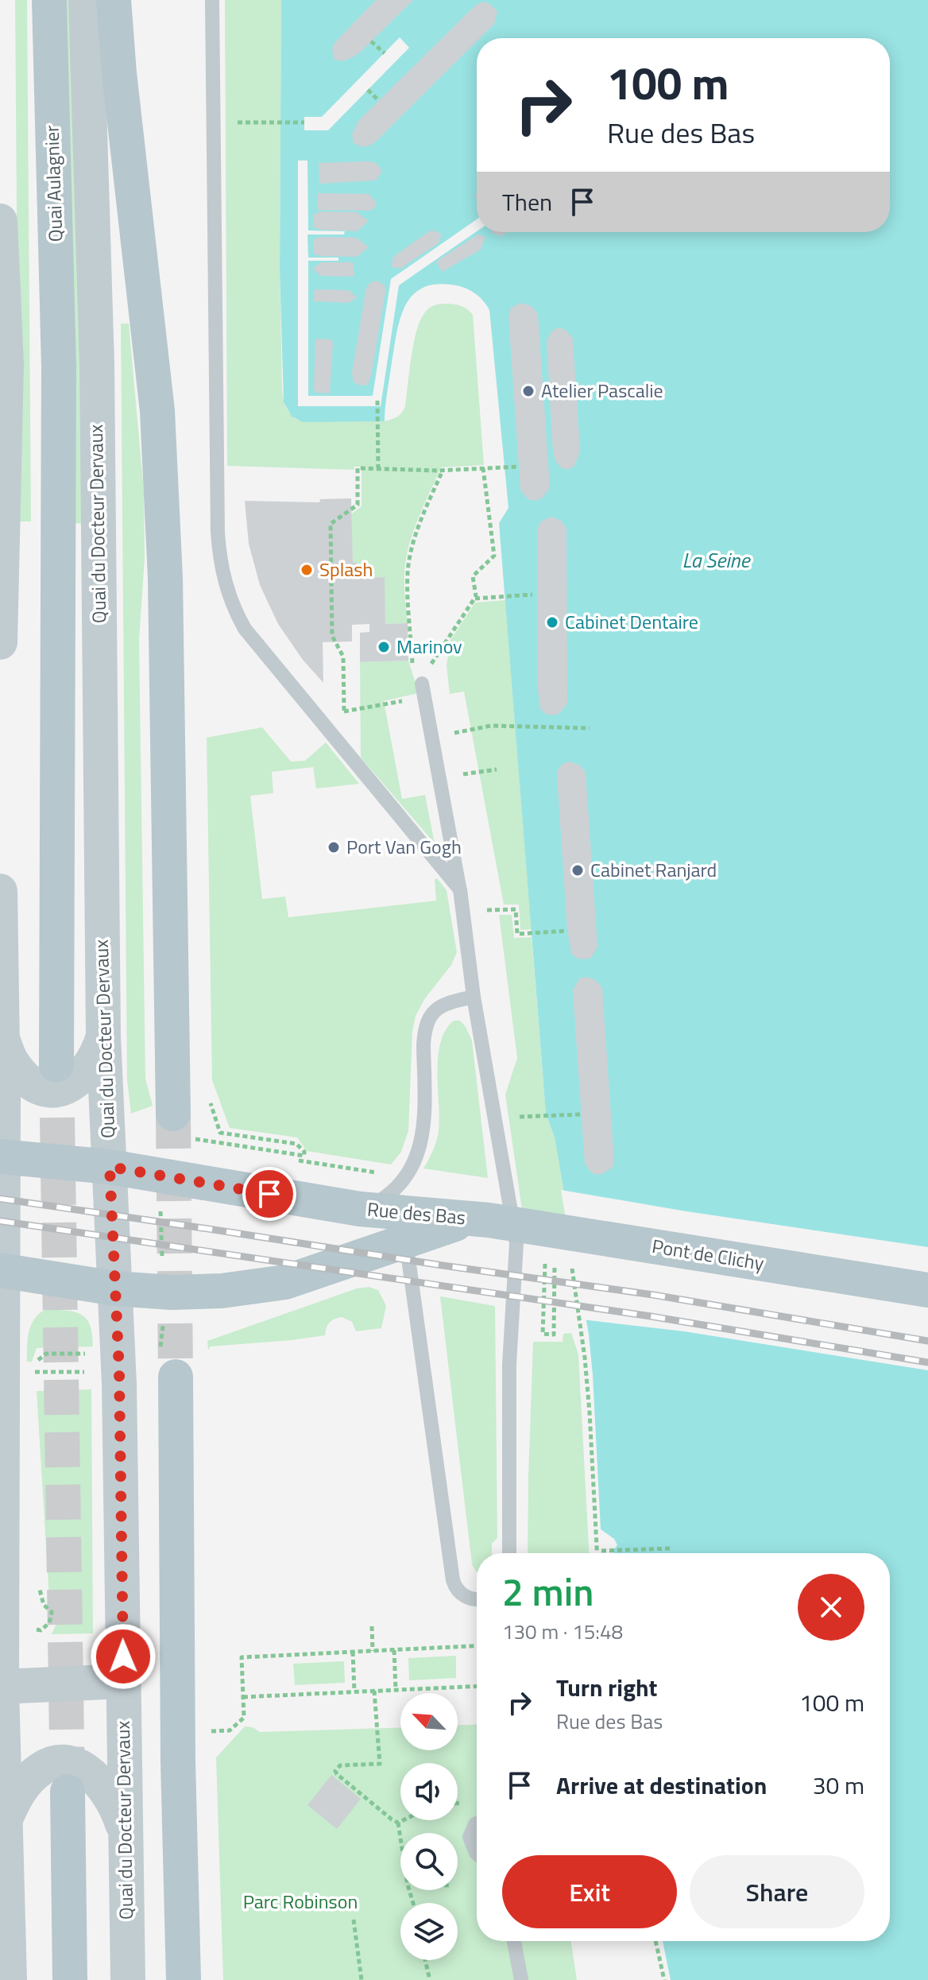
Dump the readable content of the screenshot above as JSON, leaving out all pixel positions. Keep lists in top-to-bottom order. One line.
{"streets":{"main road":["Quai Aulagnier","Quai du Docteur Dervaux","Rue des Bas","Pont de Clichy"]},"crossings":[["Quai Aulagnier","Quai du Docteur Dervaux"],["Quai du Docteur Dervaux","Rue des Bas"],["Rue des Bas","Pont de Clichy"]],"water":["La Seine"],"parks":["Parc Robinson"],"places":["Atelier Pascalie","Splash","Cabinet Dentaire","Marinov","Port Van Gogh","Cabinet Ranjard"],"north":"top left","page":{"turn":["100 m","Rue des Bas"],"then":"Then","heading":["2 min","130 m · 15:48"],"list":[{"name":"Turn right","note":"Rue des Bas","value":"100 m"},{"name":"Arrive at destination","value":"30 m"}],"buttons":["Exit","Share"]}}
